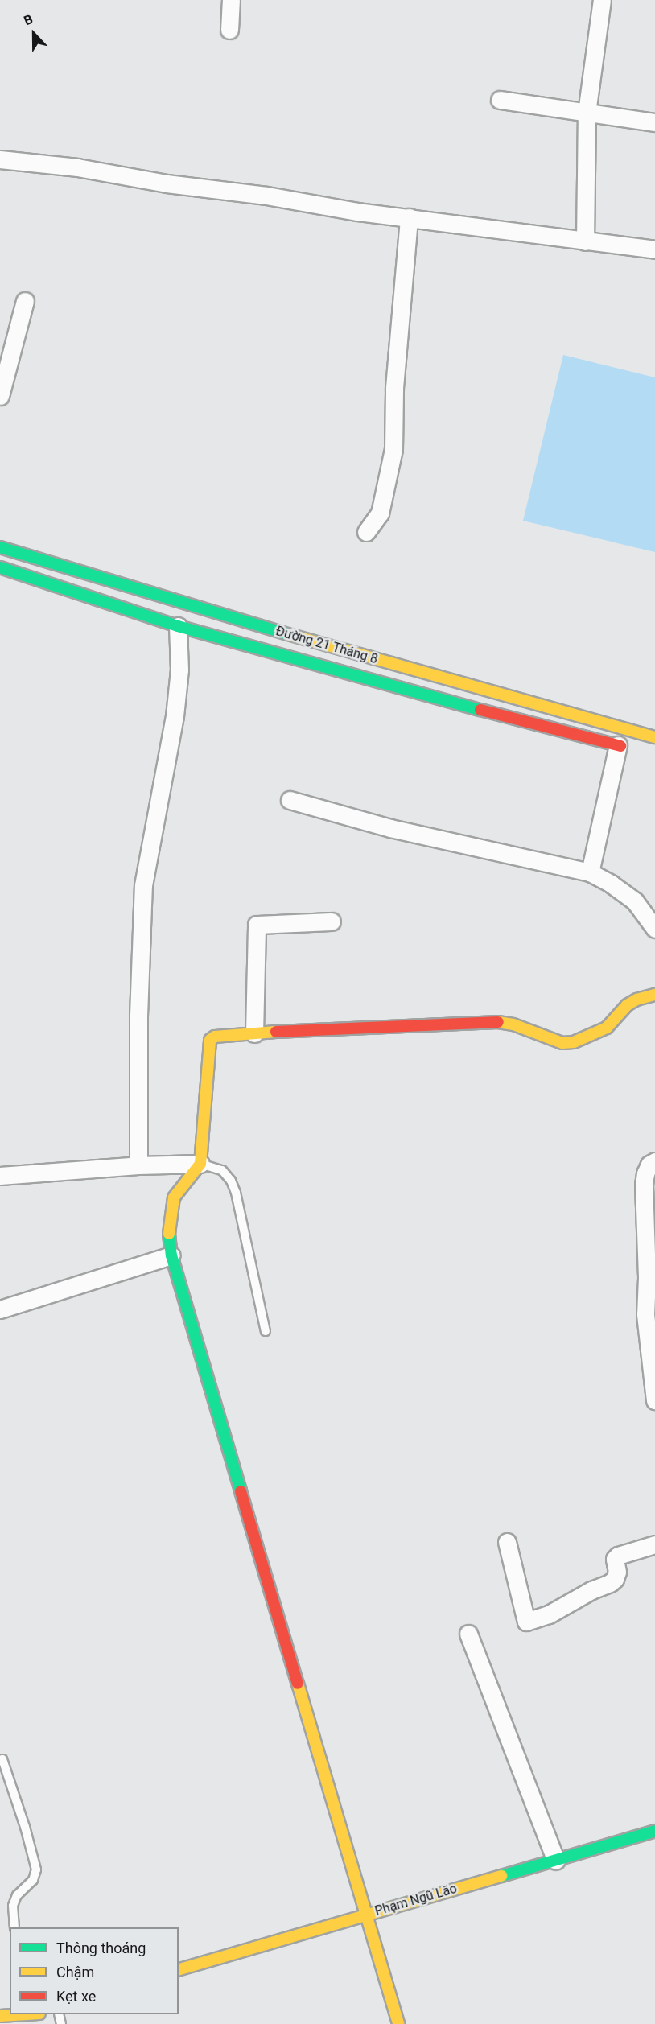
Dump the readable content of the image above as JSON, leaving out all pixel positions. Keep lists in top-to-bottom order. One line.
{"streets":{"street":["Đường 21 Tháng 8","Phạm Ngũ Lão"]},"legend":["Thông thoáng","Chậm","Kẹt xe"],"north":"top"}
